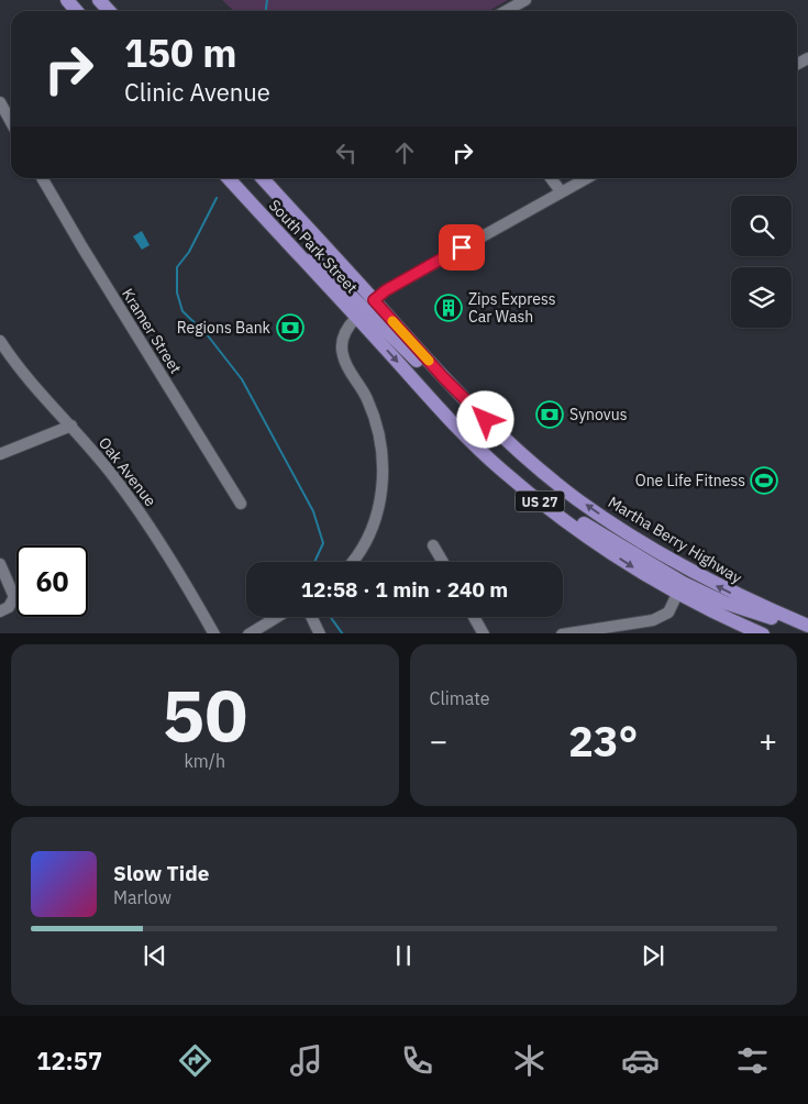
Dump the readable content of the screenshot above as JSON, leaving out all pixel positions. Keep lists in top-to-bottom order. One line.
{"streets":{"main road":["South Park Street","US 27","Martha Berry Highway"],"street":["Kramer Street","Oak Avenue"]},"crossings":[["South Park Street","Martha Berry Highway"]],"places":{"building":["Zips Express Car Wash"],"bank":["Regions Bank","Synovus"],"sports":["One Life Fitness"]},"page":{"turn":["150 m","Clinic Avenue"],"limit":"60","trip":"12:58 · 1 min · 240 m","tile":[["50","km/h"],"Climate"],"heat":["−","23°","+"],"song":["Slow Tide","Marlow"],"tabs":"12:57"}}
